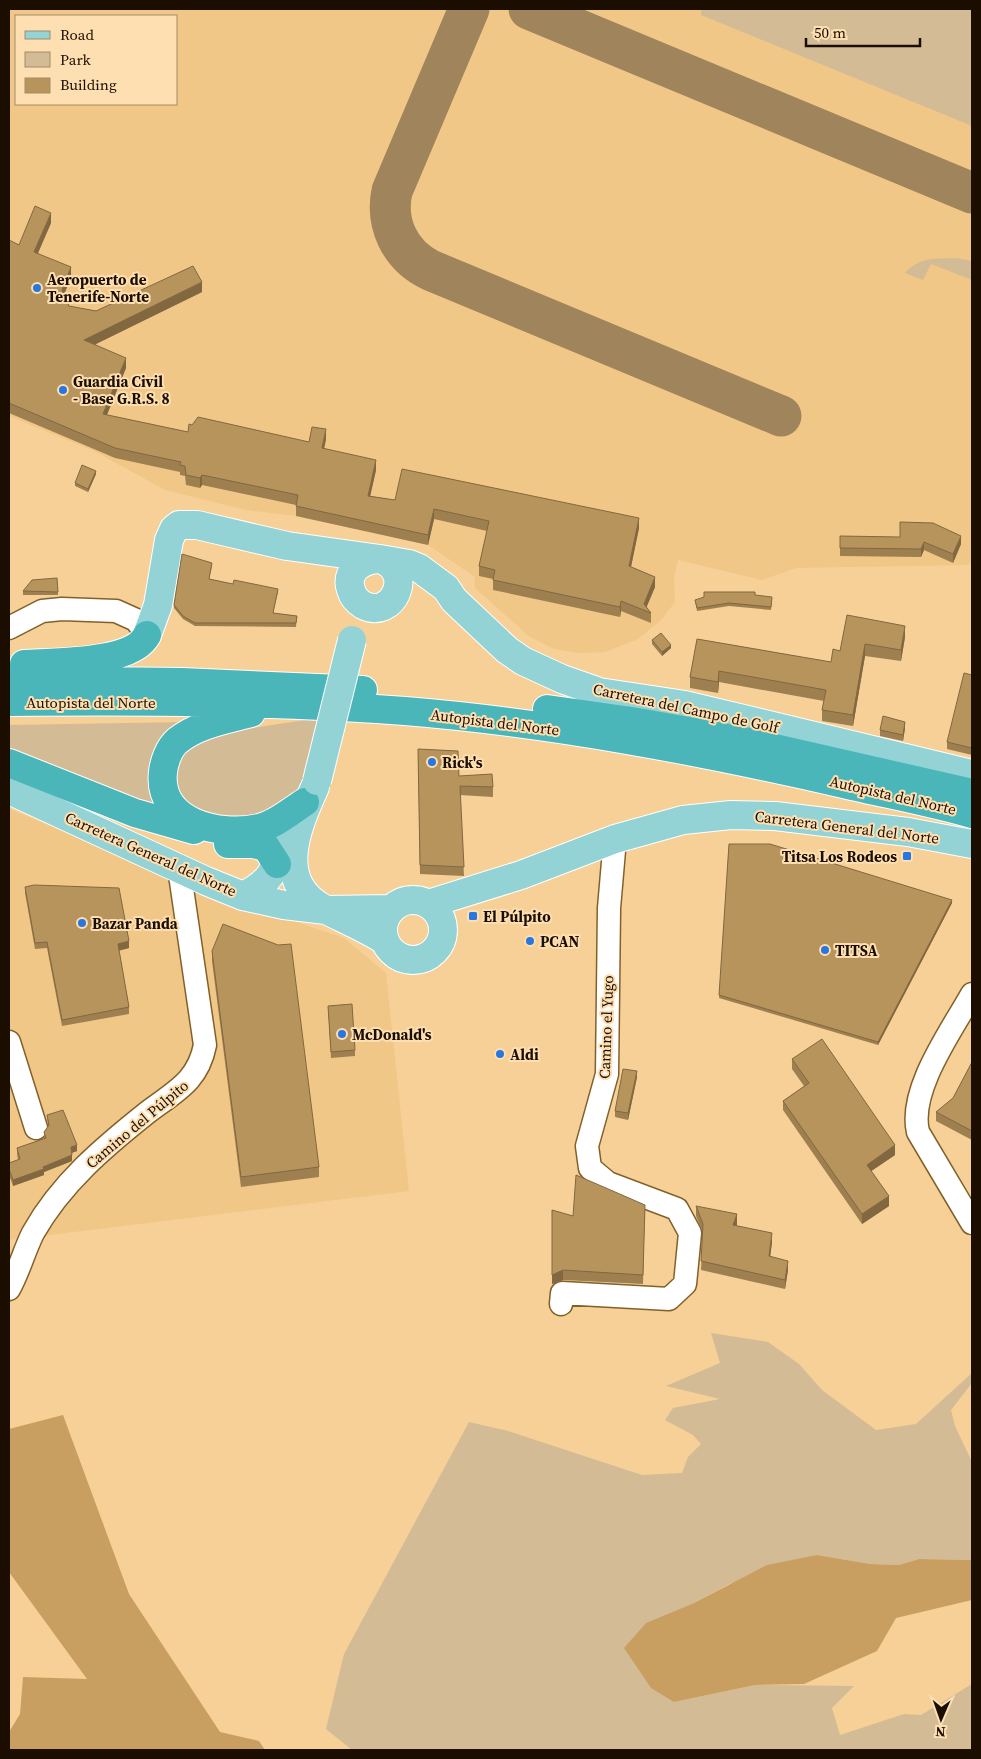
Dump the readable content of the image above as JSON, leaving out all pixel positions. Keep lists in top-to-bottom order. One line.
{"streets":{"highway":["Autopista del Norte"],"main road":["Carretera del Campo de Golf","Carretera General del Norte"],"street":["Camino el Yugo","Camino del Púlpito"]},"crossings":[["Carretera General del Norte","Camino el Yugo"],["Carretera General del Norte","Camino del Púlpito"]],"places":{"other":["Aeropuerto de Tenerife-Norte","Guardia Civil - Base G.R.S. 8","Rick's","Bazar Panda","PCAN","TITSA","McDonald's","Aldi"],"transit":["Titsa Los Rodeos","El Púlpito"]},"legend":["Road","Park","Building"],"scale_bar":"50 m","north":"bottom"}
